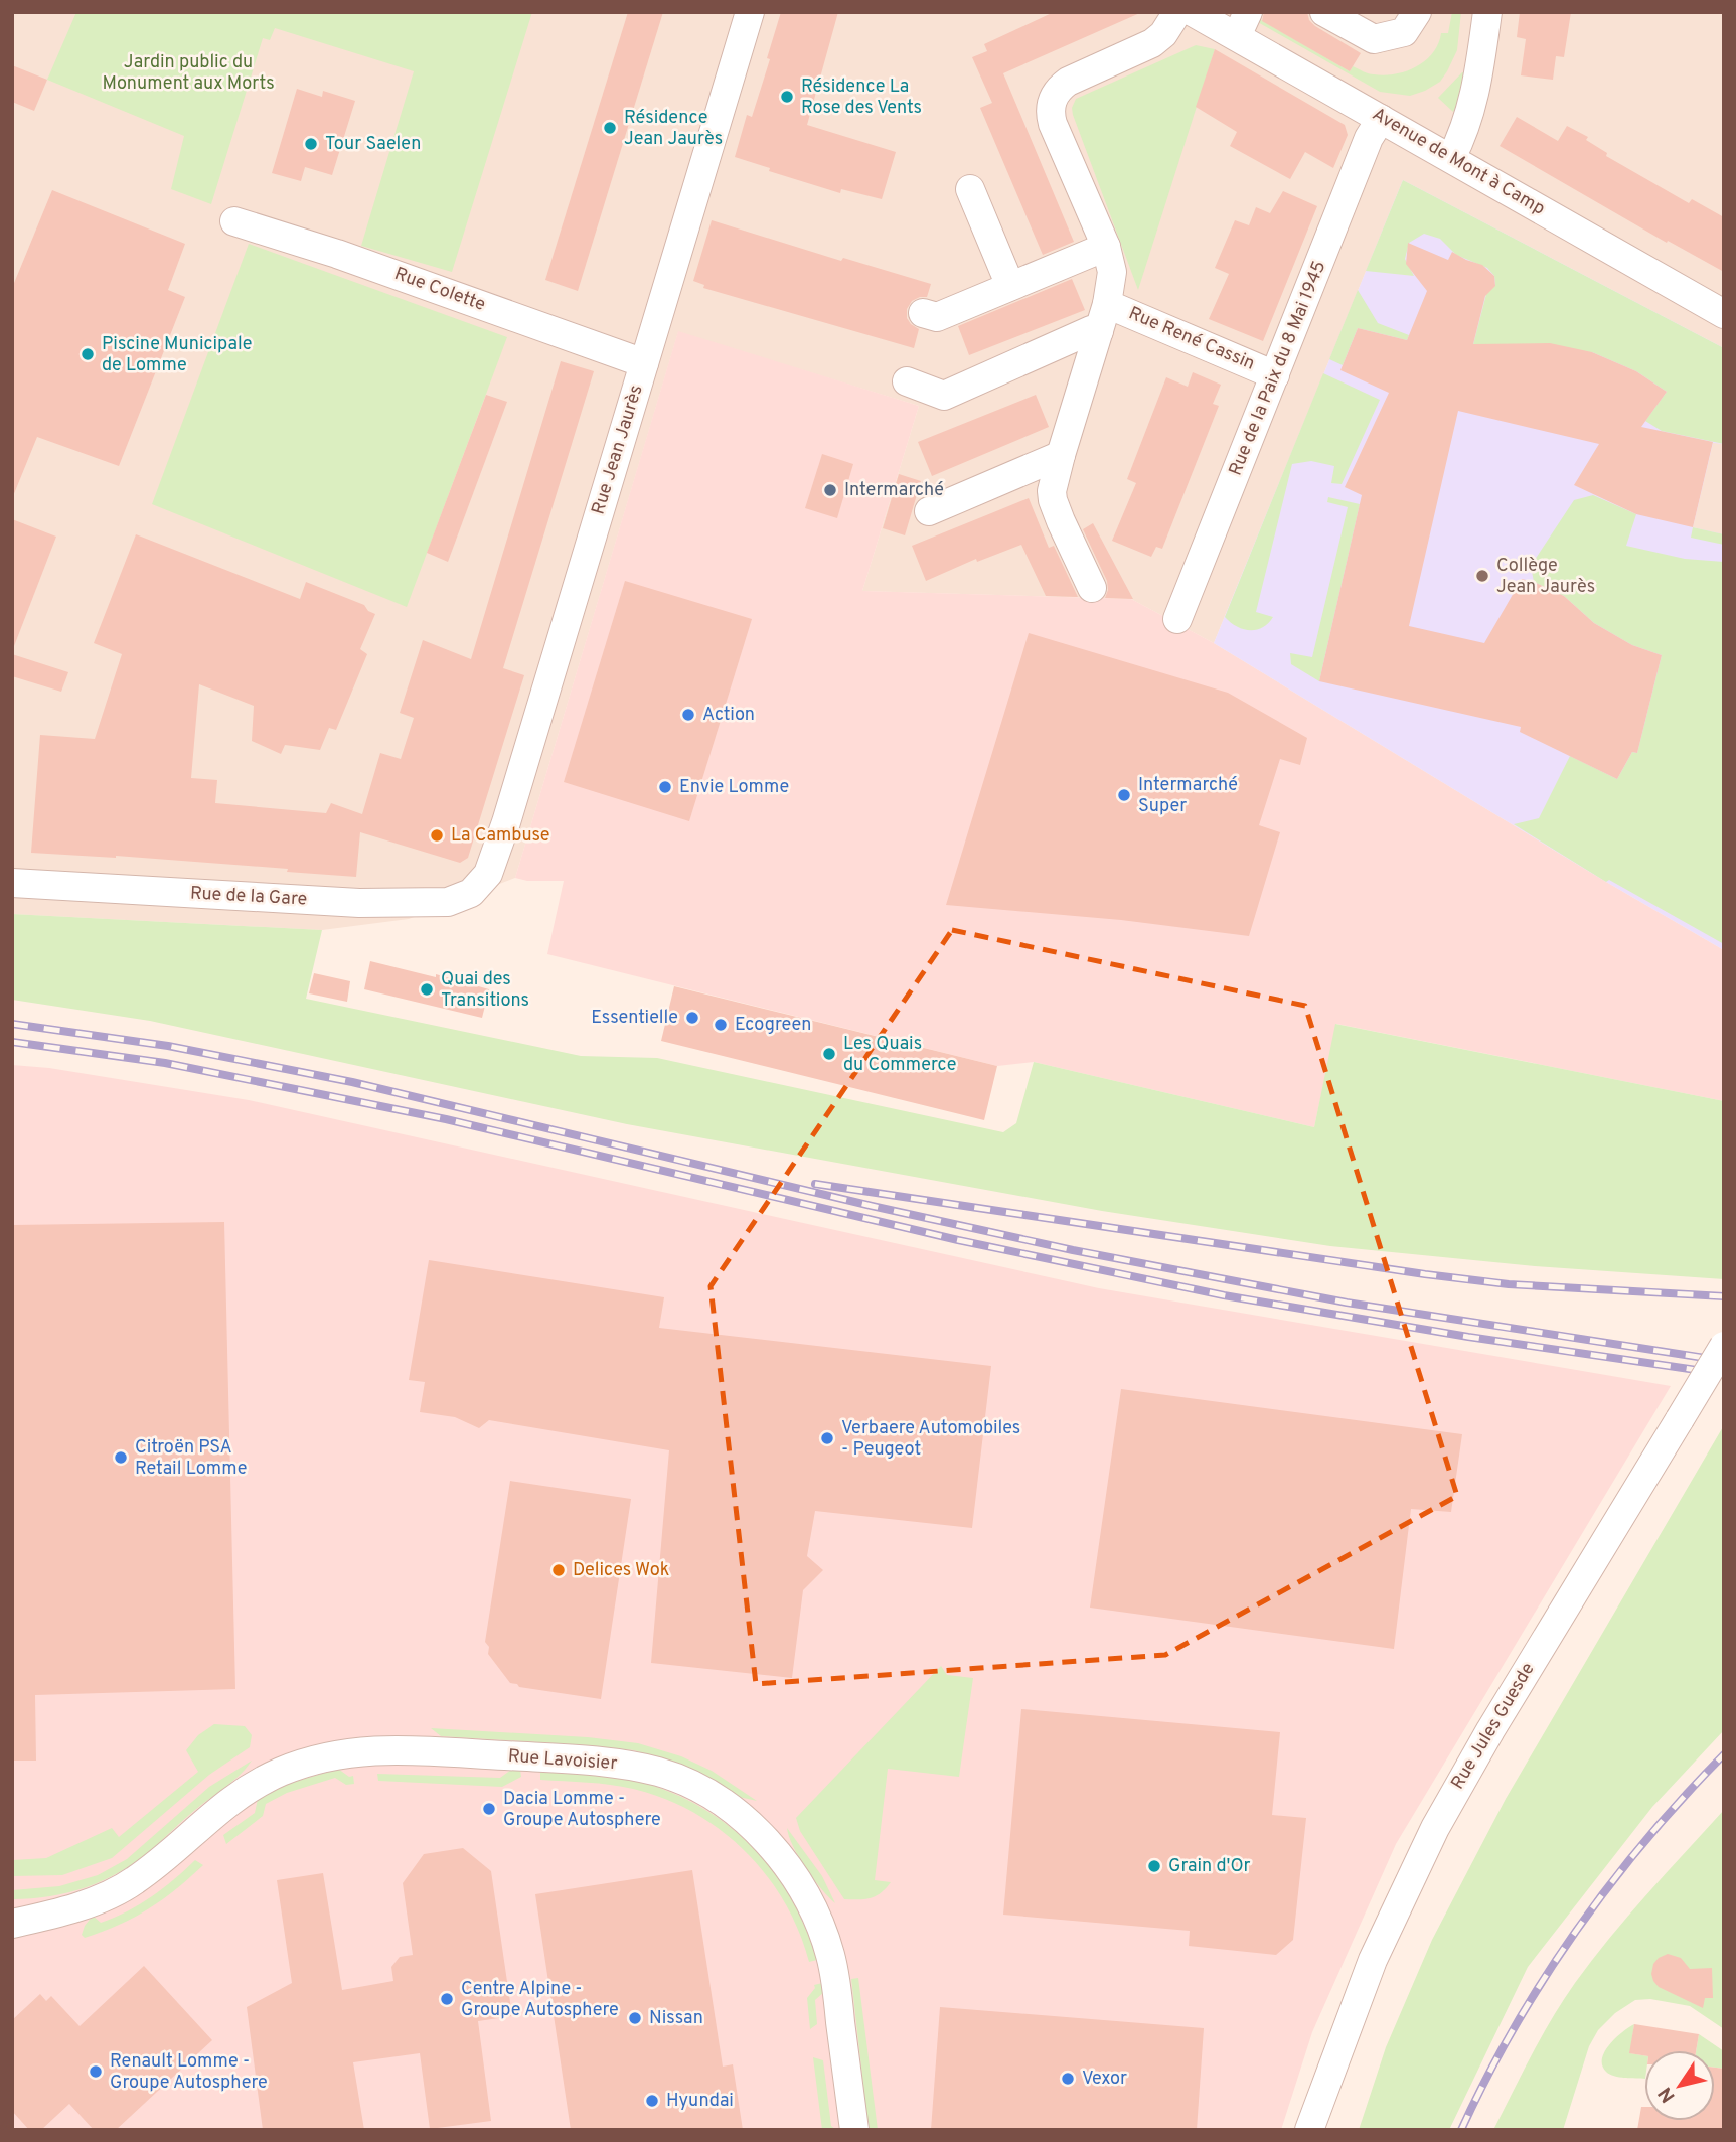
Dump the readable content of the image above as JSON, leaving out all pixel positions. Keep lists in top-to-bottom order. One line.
{"streets":{"street":["Avenue de Mont à Camp","Rue Colette","Rue René Cassin","Rue de la Paix du 8 Mai 1945","Rue Jean Jaurès","Rue de la Gare","Rue Jules Guesde","Rue Lavoisier"]},"crossings":[["Avenue de Mont à Camp","Rue de la Paix du 8 Mai 1945"],["Rue Colette","Rue Jean Jaurès"],["Rue René Cassin","Rue de la Paix du 8 Mai 1945"],["Rue Jean Jaurès","Rue de la Gare"]],"parks":["Jardin public du Monument aux Morts"],"places":["Résidence La Rose des Vents","Résidence Jean Jaurès","Tour Saelen","Piscine Municipale de Lomme","Intermarché","Collège Jean Jaurès","Action","Envie Lomme","Intermarché Super","La Cambuse","Quai des Transitions","Essentielle","Ecogreen","Les Quais du Commerce","Verbaere Automobiles - Peugeot","Citroën PSA Retail Lomme","Delices Wok","Dacia Lomme - Groupe Autosphere","Grain d'Or","Centre Alpine - Groupe Autosphere","Nissan","Renault Lomme - Groupe Autosphere","Vexor","Hyundai"],"north":"bottom left"}
